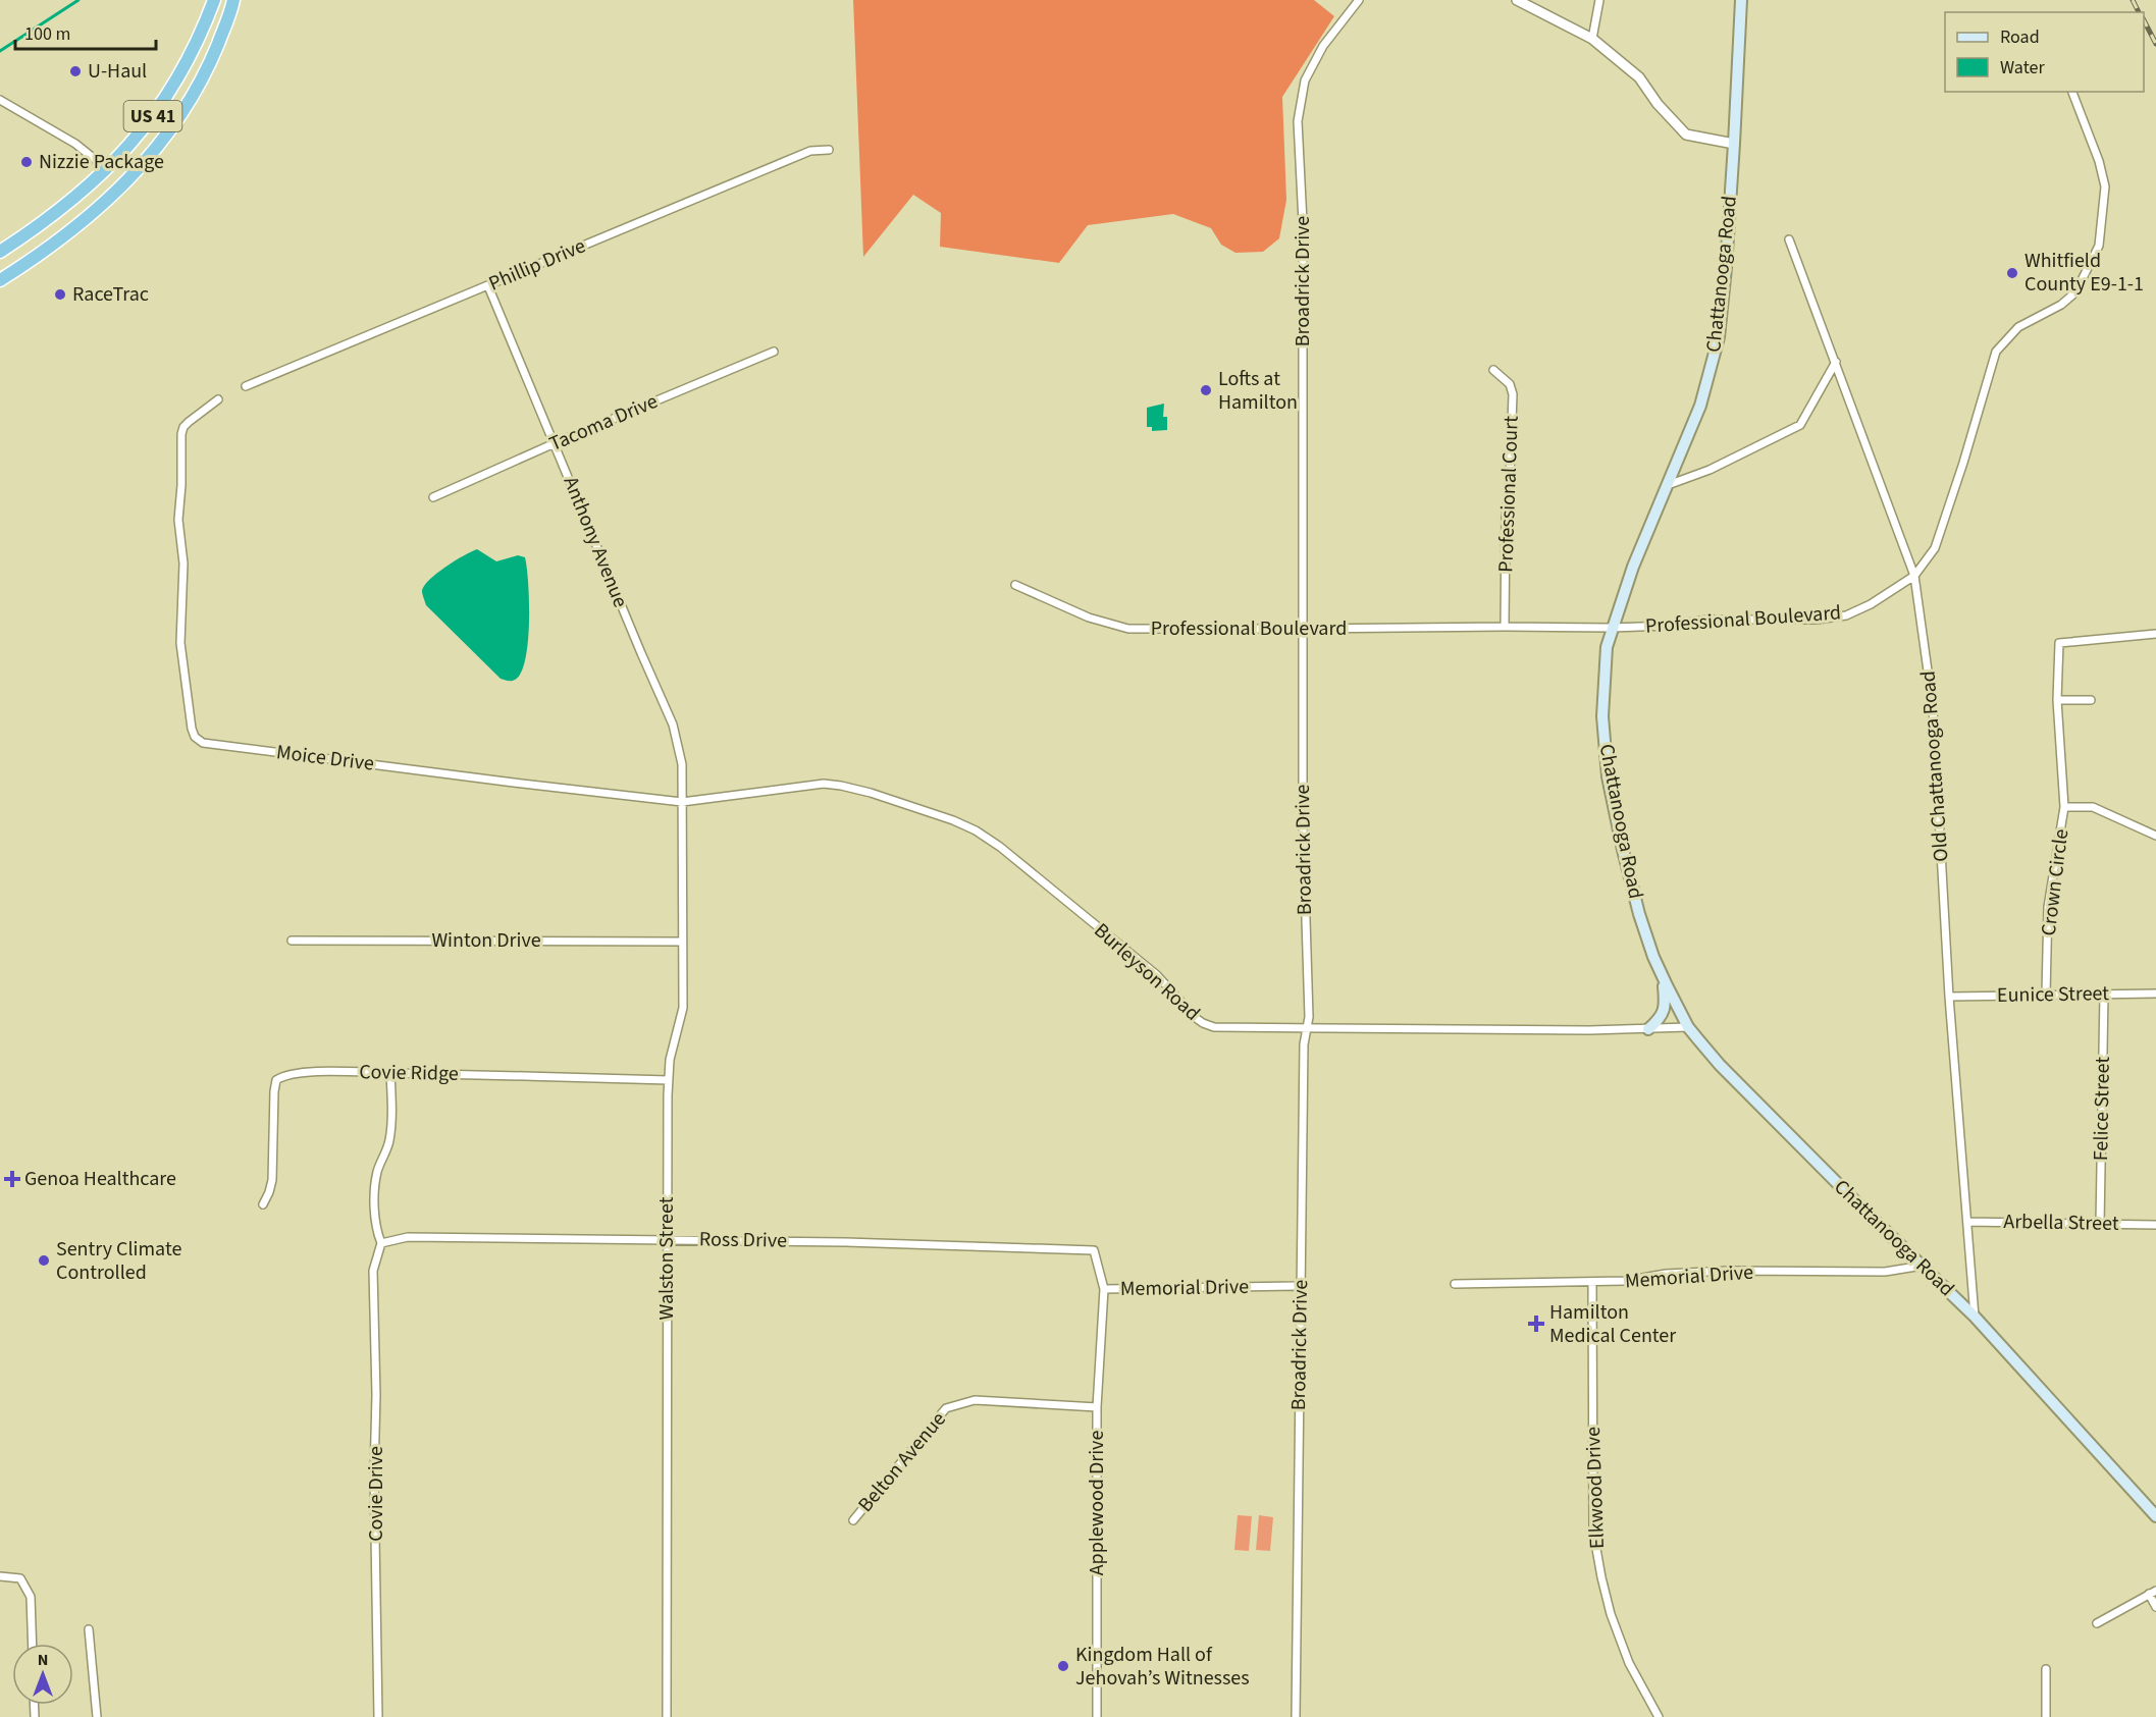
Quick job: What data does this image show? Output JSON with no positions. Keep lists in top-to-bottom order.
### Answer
{
  "streets": {
    "highway": ["US 41"],
    "main road": ["Chattanooga Road"],
    "street": [
      "Phillip Drive",
      "Broadrick Drive",
      "Tacoma Drive",
      "Professional Court",
      "Anthony Avenue",
      "Professional Boulevard",
      "Moice Drive",
      "Old Chattanooga Road",
      "Crown Circle",
      "Winton Drive",
      "Burleyson Road",
      "Eunice Street",
      "Covie Ridge",
      "Felice Street",
      "Arbella Street",
      "Ross Drive",
      "Walston Street",
      "Memorial Drive",
      "Belton Avenue",
      "Elkwood Drive",
      "Covie Drive",
      "Applewood Drive"
    ]
  },
  "crossings": [
    ["Phillip Drive", "Anthony Avenue"],
    ["Chattanooga Road", "Professional Boulevard"],
    ["Chattanooga Road", "Old Chattanooga Road"],
    ["Chattanooga Road", "Burleyson Road"],
    ["Chattanooga Road", "Memorial Drive"],
    ["Broadrick Drive", "Professional Boulevard"],
    ["Broadrick Drive", "Burleyson Road"],
    ["Broadrick Drive", "Memorial Drive"],
    ["Tacoma Drive", "Anthony Avenue"],
    ["Professional Court", "Professional Boulevard"],
    ["Anthony Avenue", "Moice Drive"],
    ["Anthony Avenue", "Burleyson Road"],
    ["Anthony Avenue", "Walston Street"],
    ["Professional Boulevard", "Old Chattanooga Road"],
    ["Moice Drive", "Burleyson Road"],
    ["Moice Drive", "Walston Street"],
    ["Old Chattanooga Road", "Eunice Street"],
    ["Old Chattanooga Road", "Arbella Street"],
    ["Crown Circle", "Eunice Street"],
    ["Winton Drive", "Walston Street"],
    ["Burleyson Road", "Walston Street"],
    ["Eunice Street", "Felice Street"],
    ["Covie Ridge", "Walston Street"],
    ["Felice Street", "Arbella Street"],
    ["Ross Drive", "Walston Street"],
    ["Ross Drive", "Memorial Drive"],
    ["Ross Drive", "Covie Drive"],
    ["Ross Drive", "Applewood Drive"],
    ["Memorial Drive", "Elkwood Drive"],
    ["Memorial Drive", "Applewood Drive"],
    ["Belton Avenue", "Applewood Drive"]
  ],
  "places": {
    "other": [
      "U-Haul",
      "Nizzie Package",
      "Whitfield County E9-1-1",
      "RaceTrac",
      "Lofts at Hamilton",
      "Sentry Climate Controlled",
      "Kingdom Hall of Jehovah’s Witnesses"
    ],
    "health": ["Genoa Healthcare", "Hamilton Medical Center"]
  },
  "legend": ["Road", "Water"],
  "scale_bar": "100 m",
  "north": "top"
}
